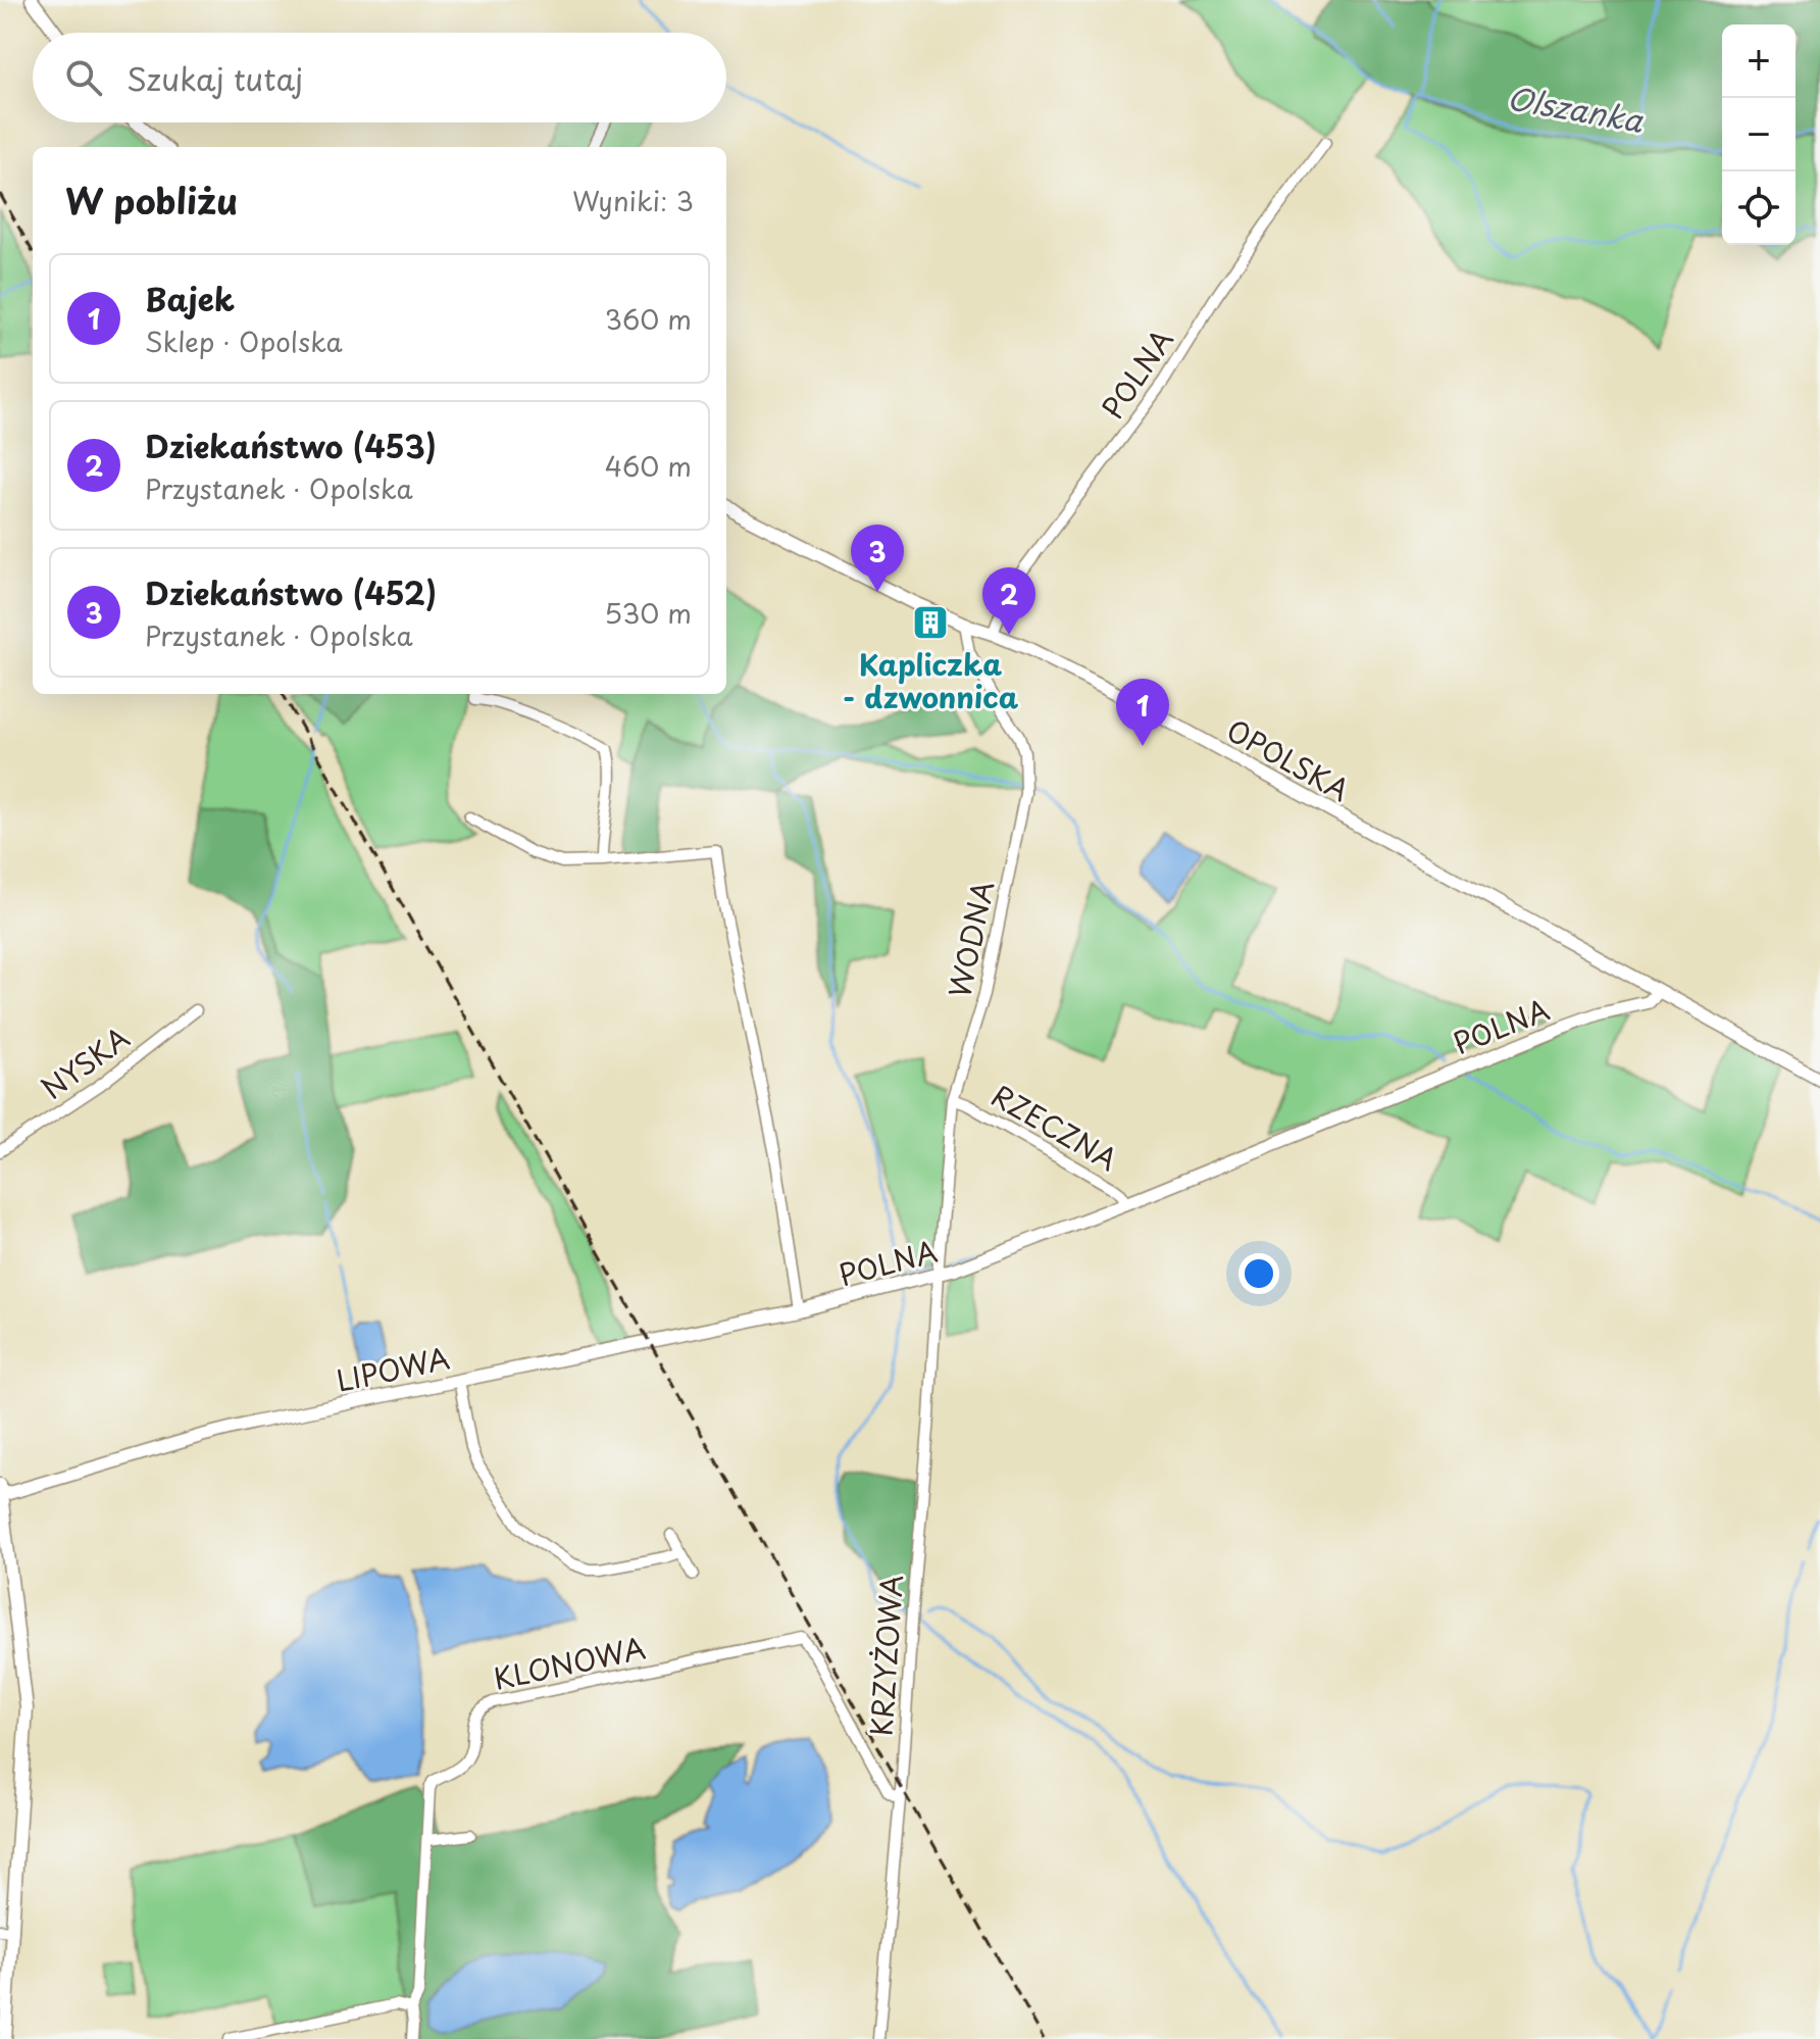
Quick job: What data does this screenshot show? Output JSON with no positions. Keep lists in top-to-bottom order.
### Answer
{
  "streets": {
    "street": [
      "POLNA",
      "OPOLSKA",
      "WODNA",
      "NYSKA",
      "RZECZNA",
      "LIPOWA",
      "KRZYŻOWA",
      "KLONOWA"
    ]
  },
  "crossings": [
    ["POLNA", "OPOLSKA"],
    ["POLNA", "WODNA"],
    ["POLNA", "RZECZNA"],
    ["POLNA", "LIPOWA"],
    ["POLNA", "KRZYŻOWA"],
    ["OPOLSKA", "WODNA"],
    ["WODNA", "RZECZNA"],
    ["WODNA", "KRZYŻOWA"],
    ["KRZYŻOWA", "KLONOWA"]
  ],
  "water": ["Olszanka"],
  "places": {
    "building": ["Kapliczka - dzwonnica"]
  },
  "page": {
    "map_buttons": ["+", "−"],
    "search": "Szukaj tutaj",
    "heading": ["W pobliżu", "Wyniki: 3"],
    "list": [
      {
        "mark": "1",
        "name": "Bajek",
        "note": "Sklep · Opolska",
        "value": "360 m"
      },
      {
        "mark": "2",
        "name": "Dziekaństwo (453)",
        "note": "Przystanek · Opolska",
        "value": "460 m"
      },
      {
        "mark": "3",
        "name": "Dziekaństwo (452)",
        "note": "Przystanek · Opolska",
        "value": "530 m"
      }
    ],
    "pins": ["3", "2", "1"]
  }
}
